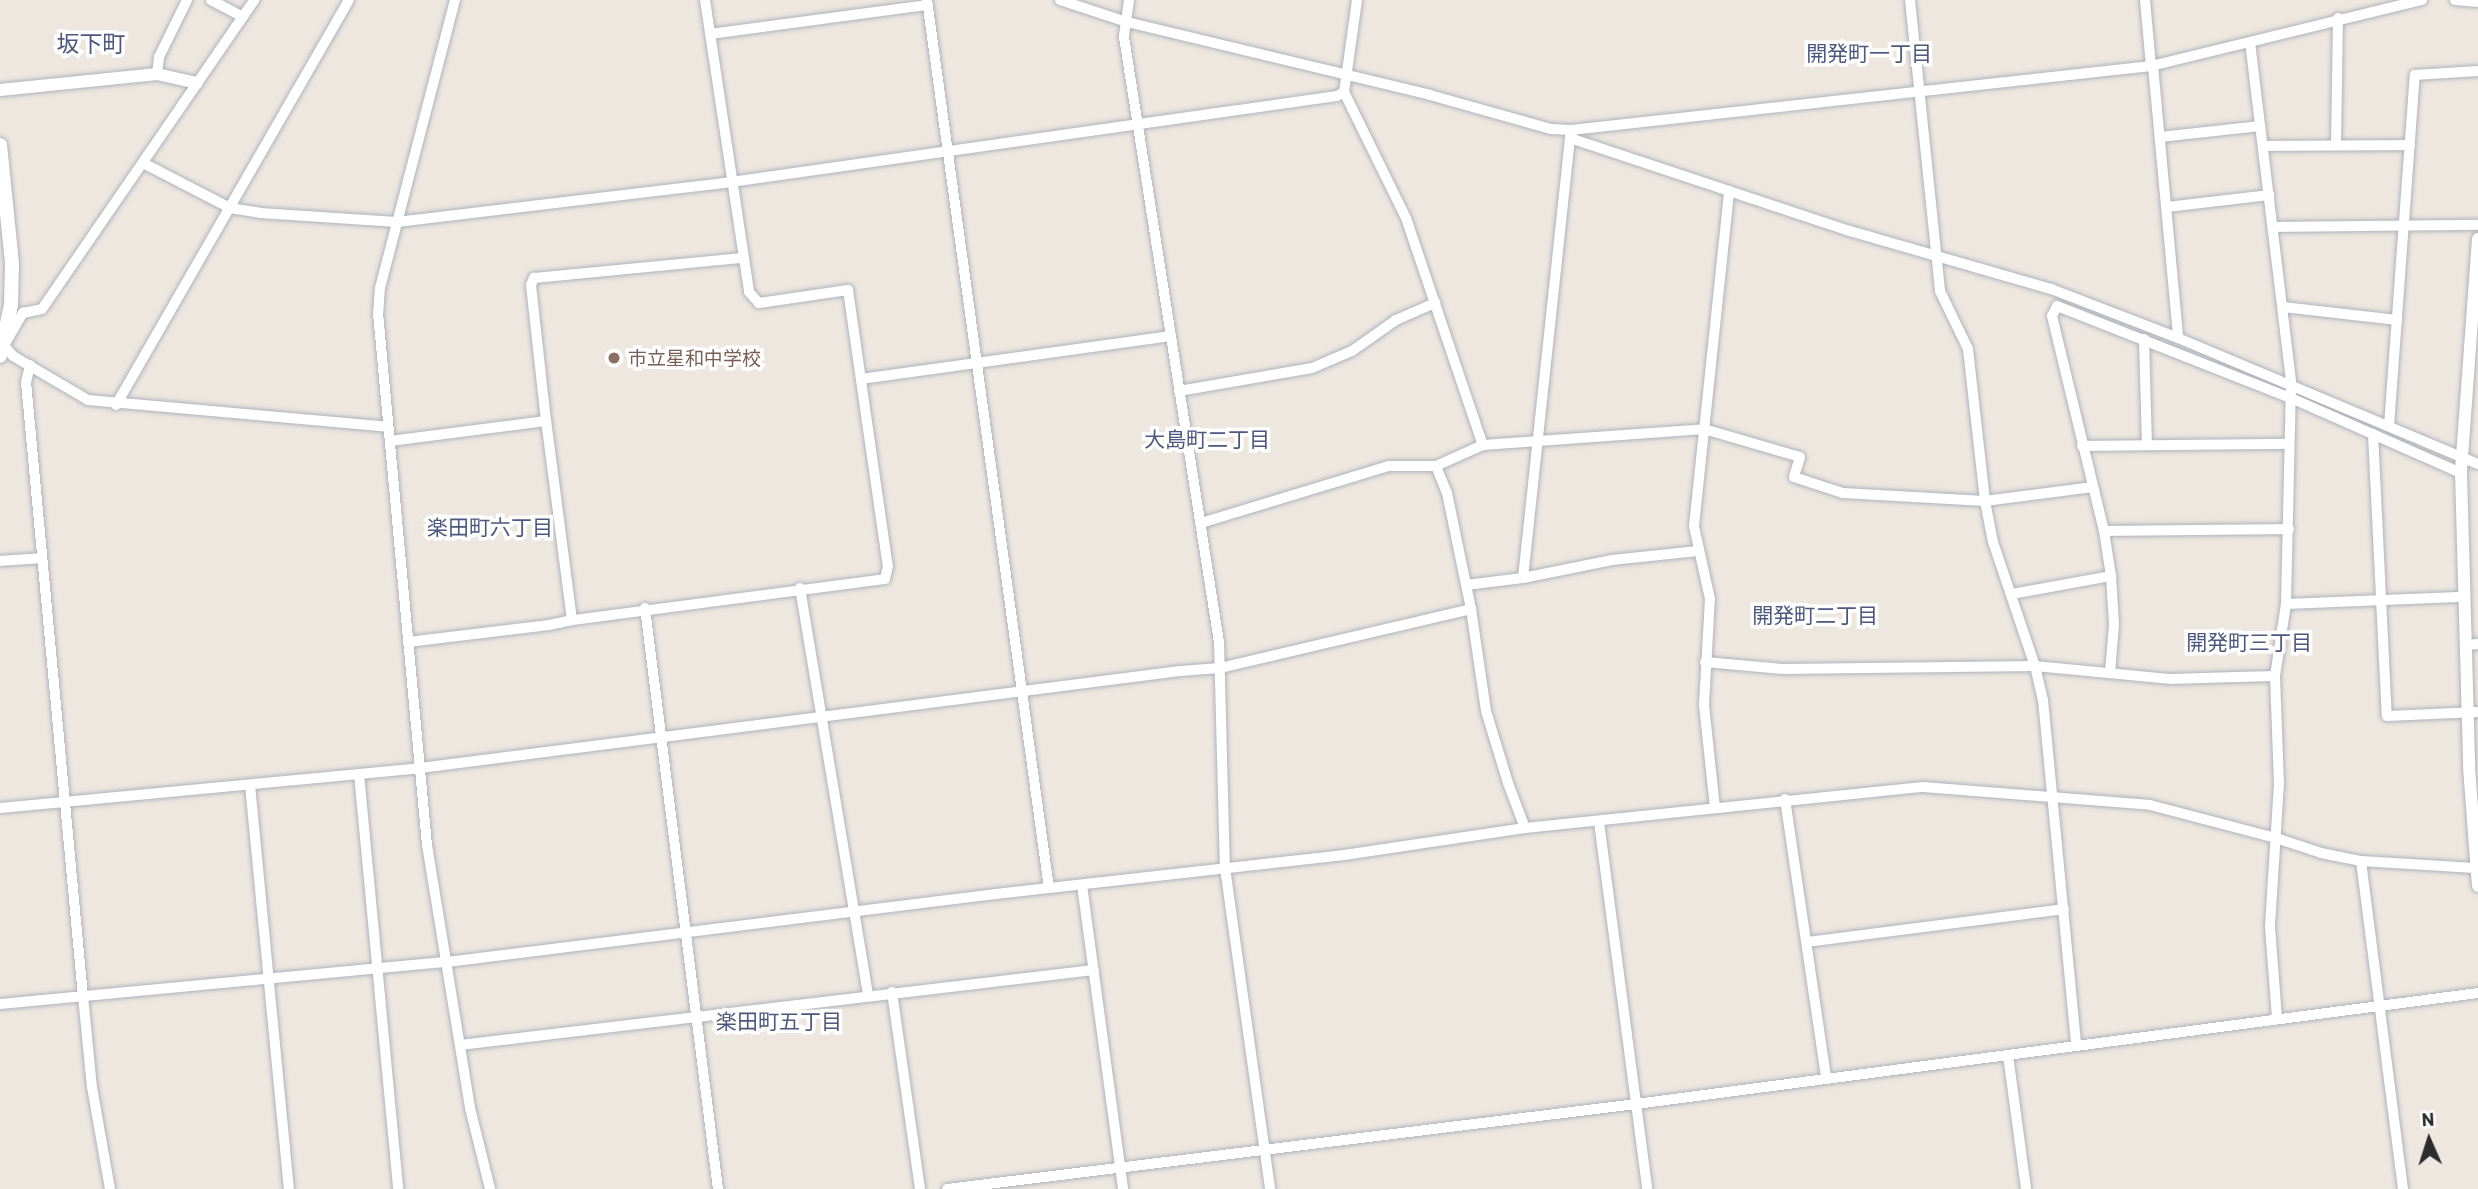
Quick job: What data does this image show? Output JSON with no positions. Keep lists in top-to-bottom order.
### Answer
{
  "districts": [
    "坂下町",
    "開発町一丁目",
    "大島町二丁目",
    "楽田町六丁目",
    "開発町二丁目",
    "開発町三丁目",
    "楽田町五丁目"
  ],
  "places": ["市立星和中学校"],
  "north": "top"
}
